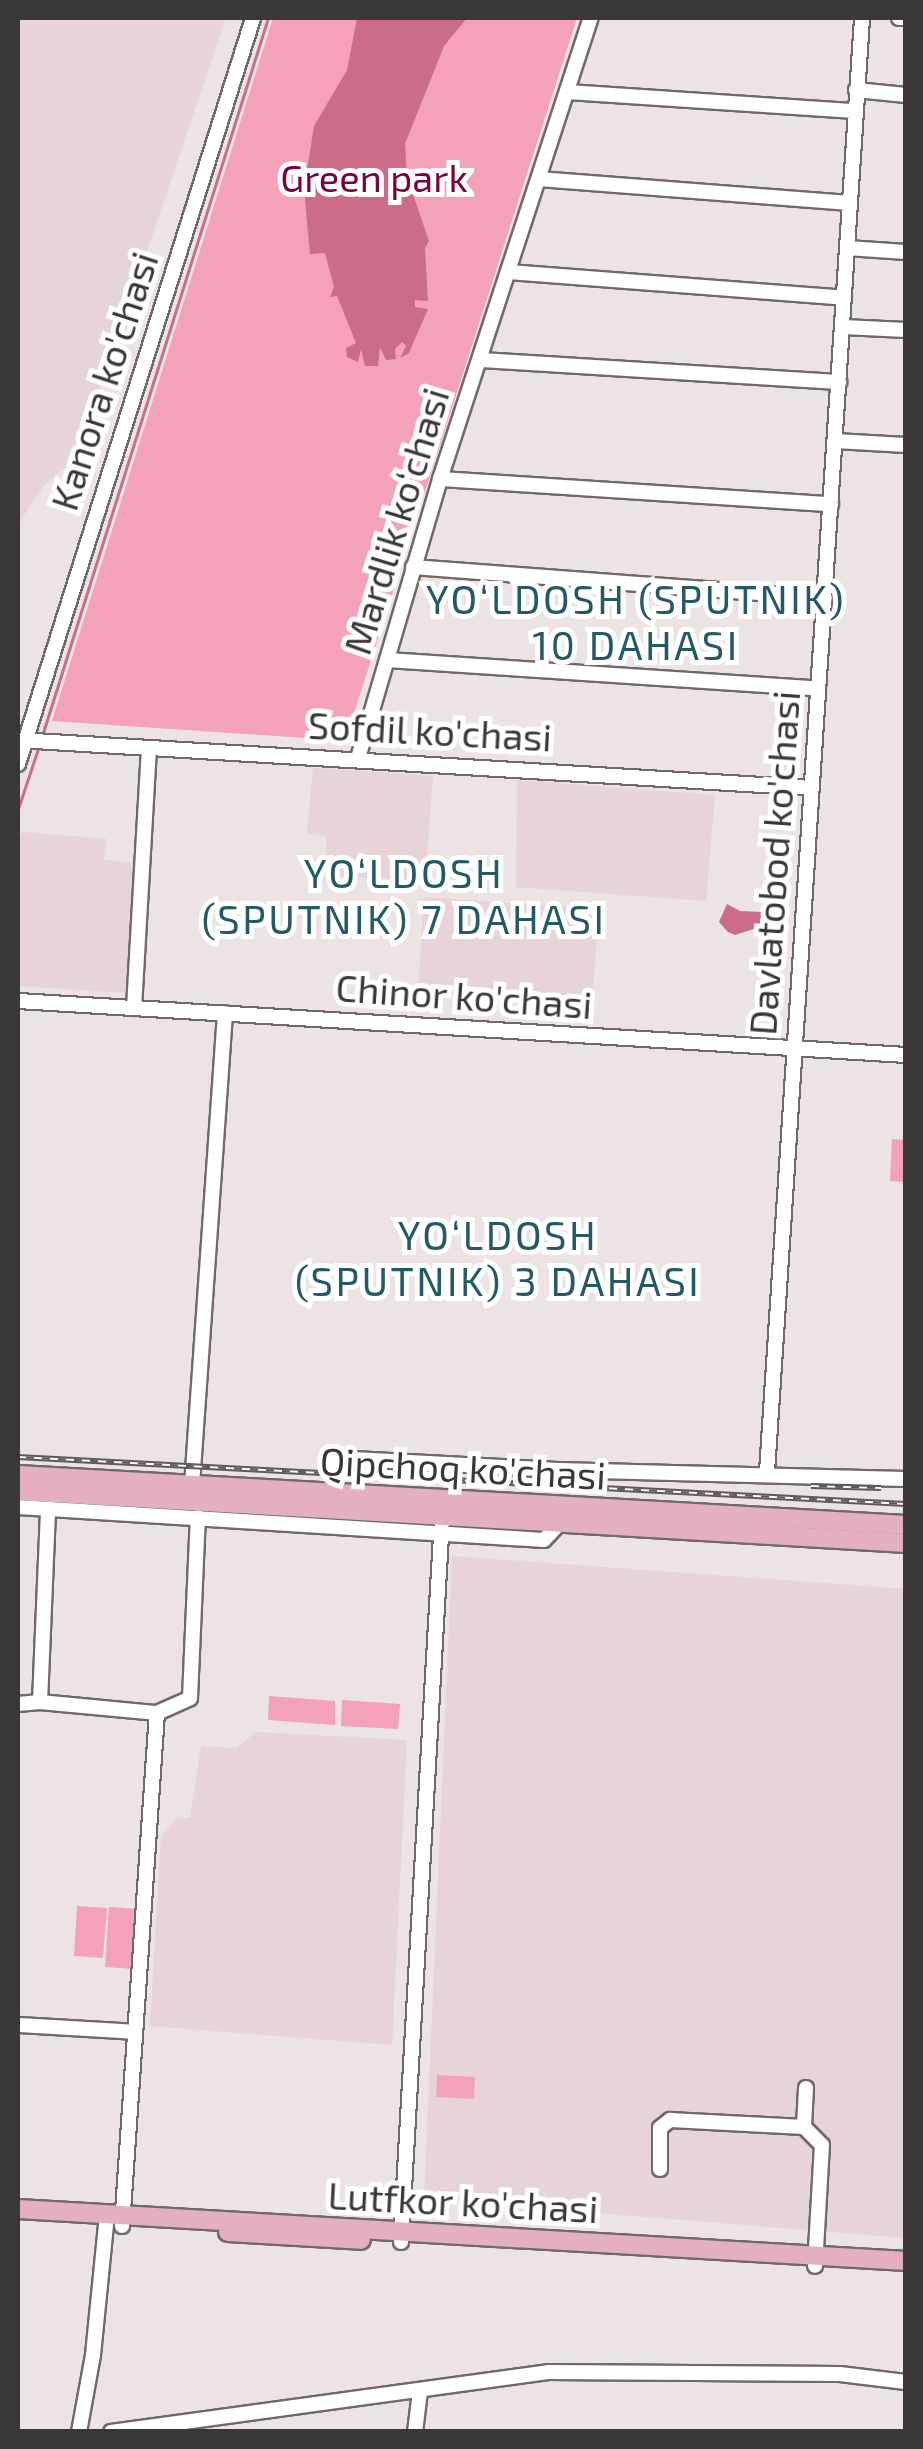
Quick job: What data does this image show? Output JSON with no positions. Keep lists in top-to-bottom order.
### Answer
{
  "streets": {
    "main road": ["Qipchoq ko'chasi", "Lutfkor ko'chasi"],
    "street": [
      "Kanora ko'chasi",
      "Mardlik ko‘chasi",
      "Sofdil ko'chasi",
      "Davlatobod ko'chasi",
      "Chinor ko'chasi"
    ]
  },
  "crossings": [
    ["Kanora ko'chasi", "Sofdil ko'chasi"],
    ["Mardlik ko‘chasi", "Sofdil ko'chasi"],
    ["Sofdil ko'chasi", "Davlatobod ko'chasi"],
    ["Davlatobod ko'chasi", "Chinor ko'chasi"]
  ],
  "districts": ["YO‘LDOSH (SPUTNIK) 10 DAHASI", "YO‘LDOSH (SPUTNIK) 7 DAHASI", "YO‘LDOSH (SPUTNIK) 3 DAHASI"],
  "parks": ["Green park"]
}
